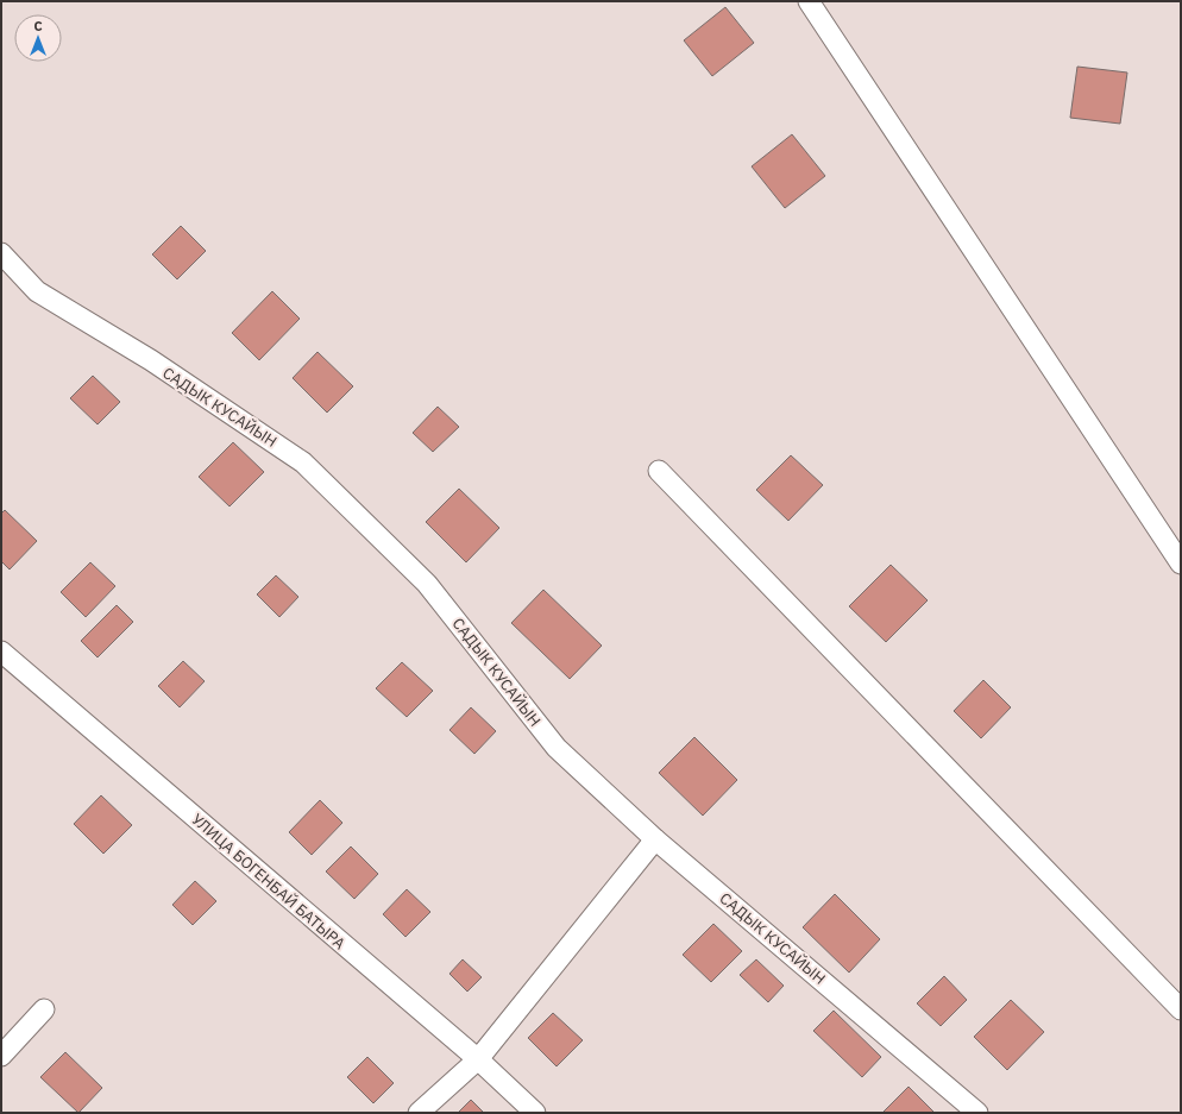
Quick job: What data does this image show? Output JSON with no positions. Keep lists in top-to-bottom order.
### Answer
{
  "streets": {
    "street": ["САДЫК КУСАЙЫН", "УЛИЦА БОГЕНБАЙ БАТЫРА"]
  },
  "north": "top"
}
